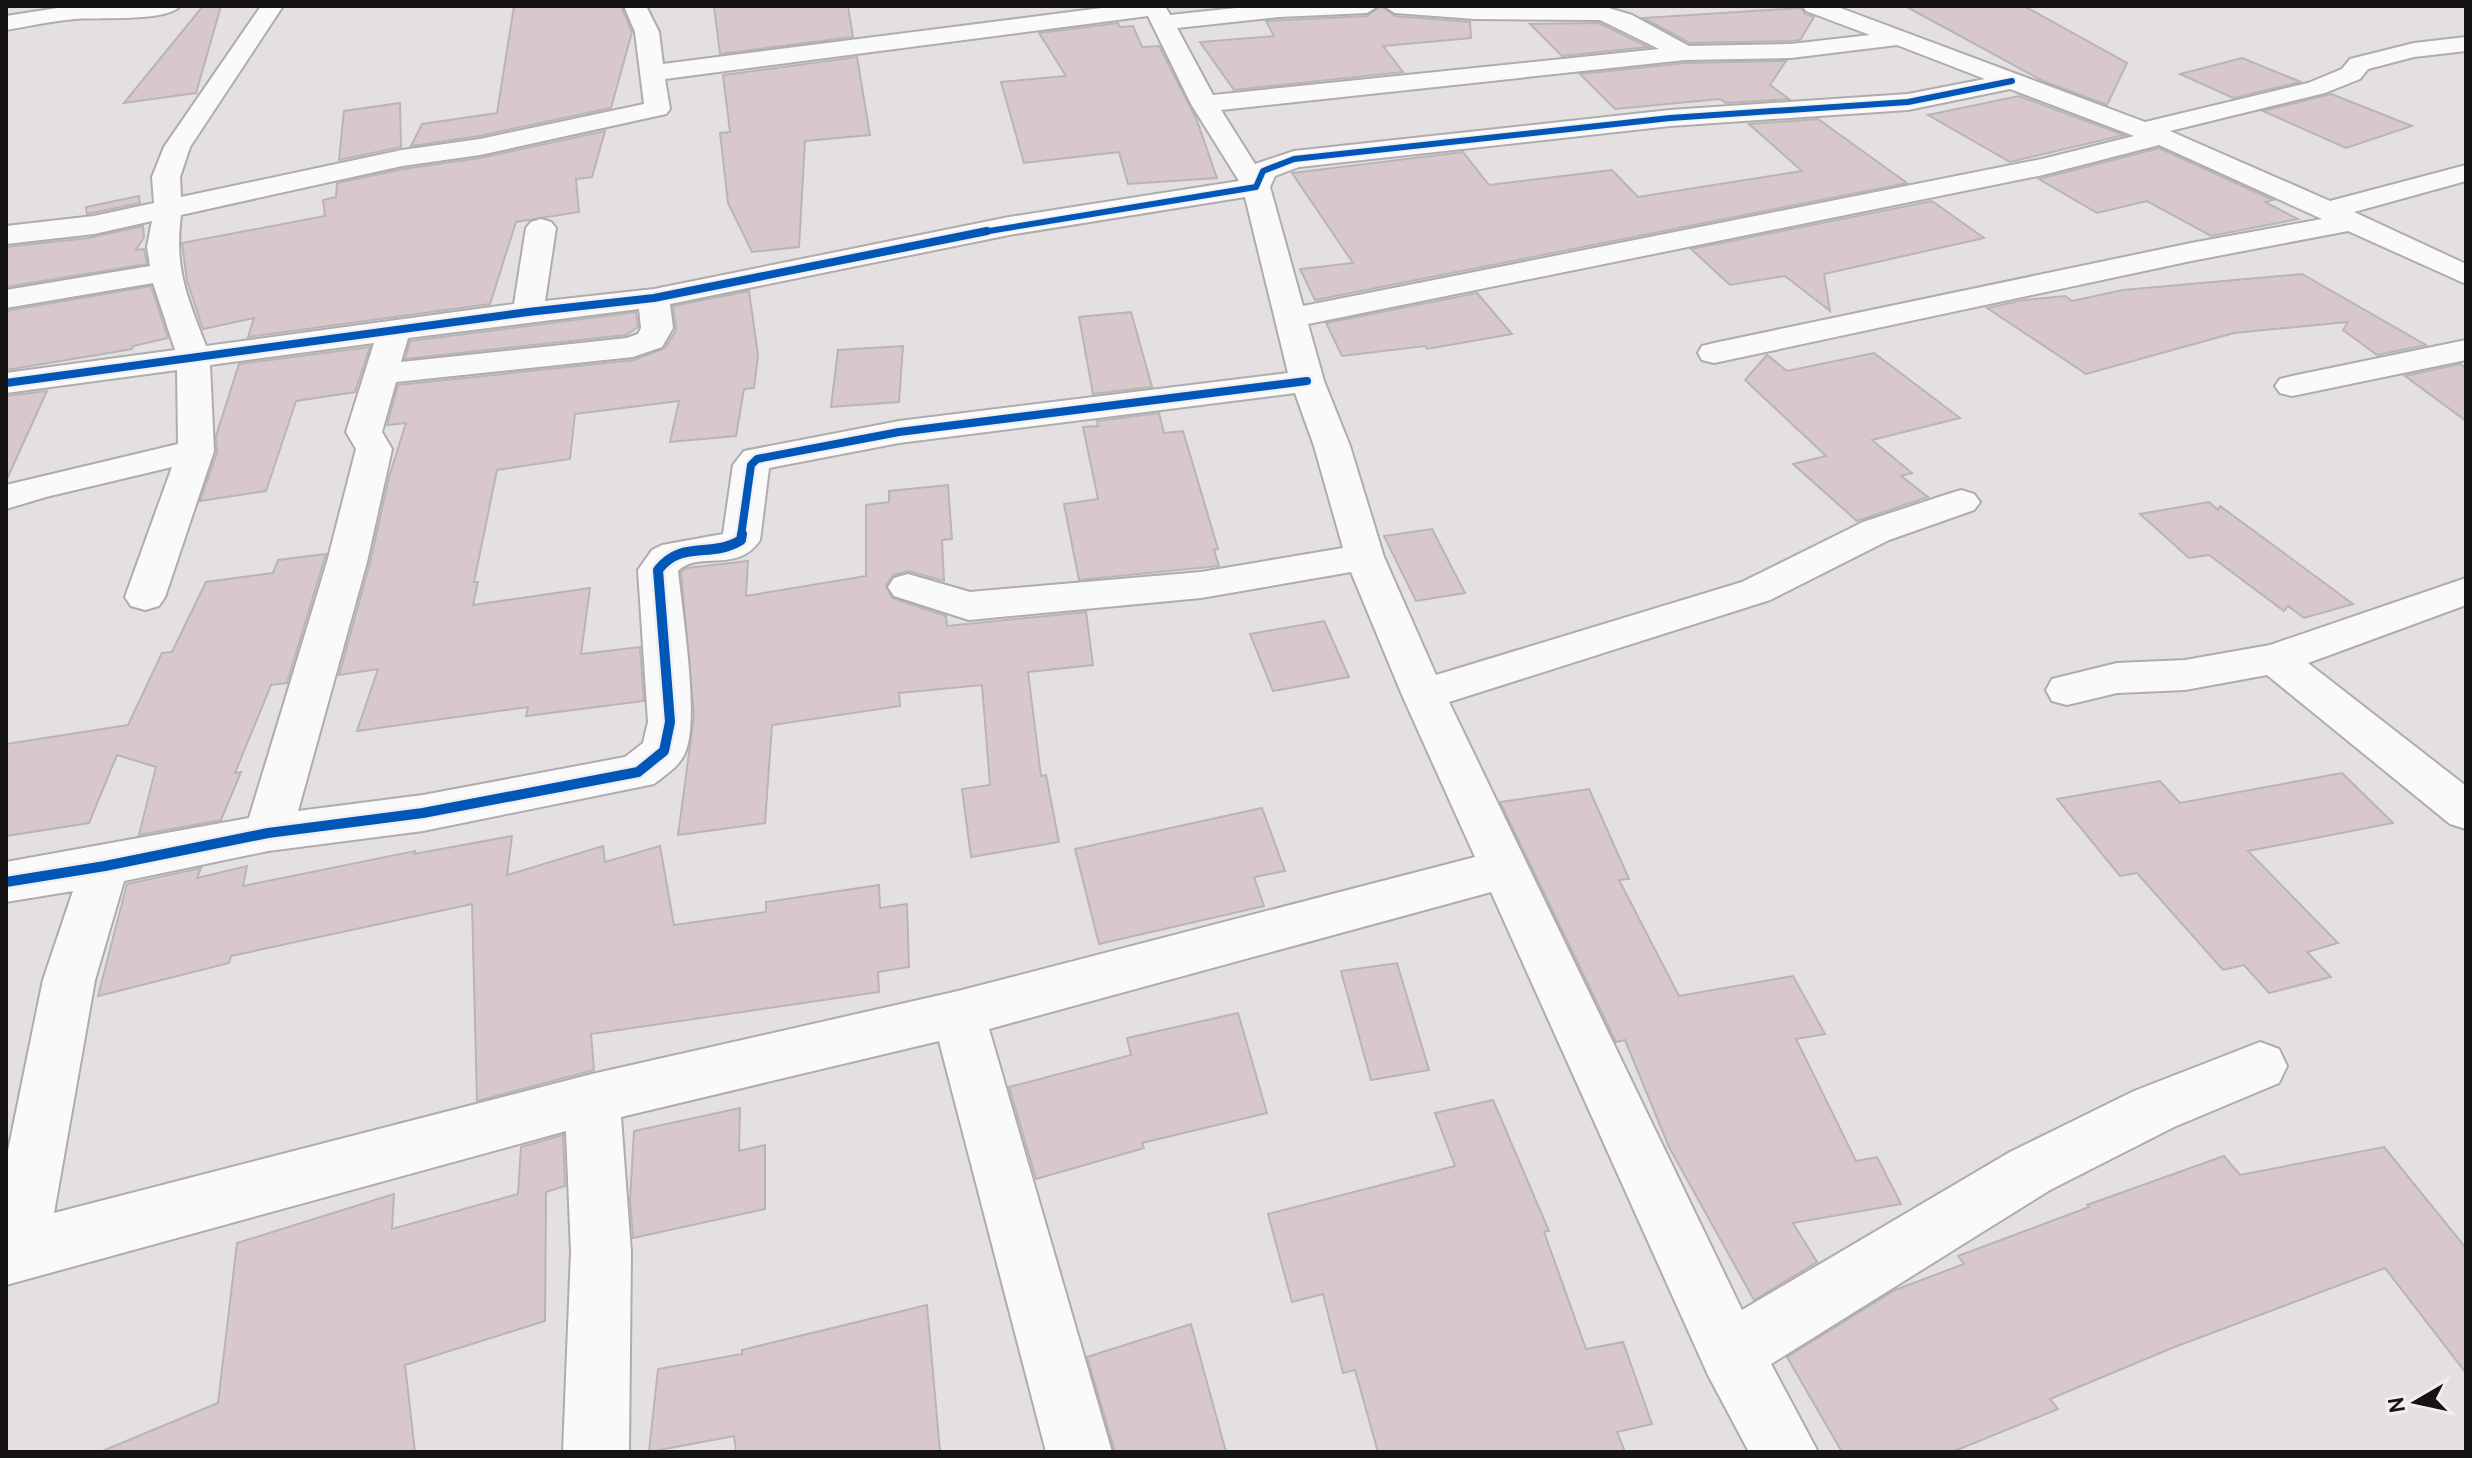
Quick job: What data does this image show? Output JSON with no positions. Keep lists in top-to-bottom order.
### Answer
{
  "north": "left"
}
